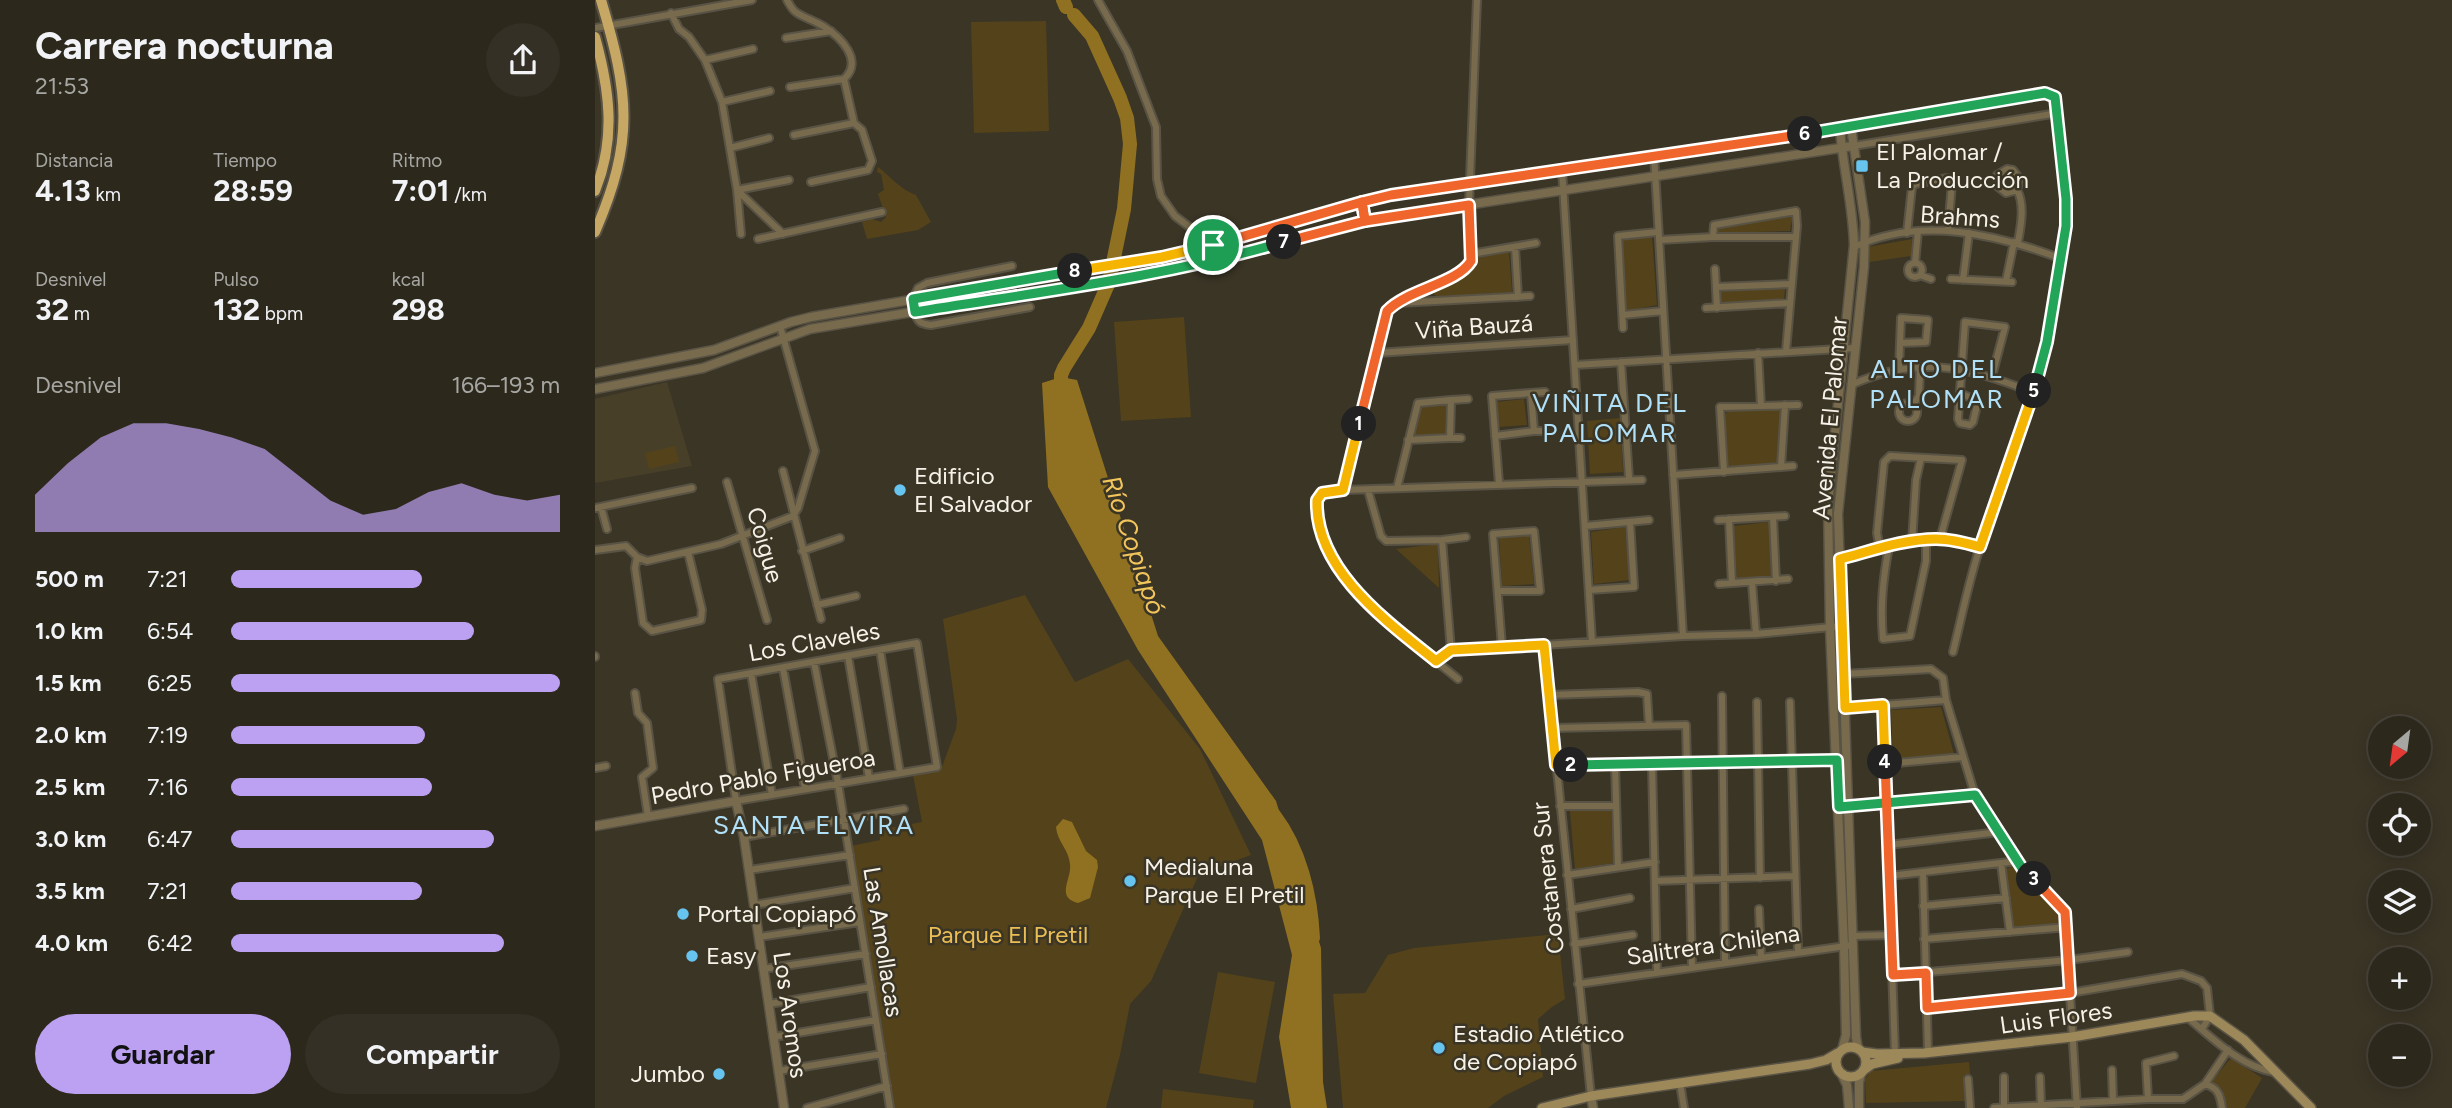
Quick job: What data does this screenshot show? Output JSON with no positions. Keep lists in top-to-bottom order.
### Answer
{
  "streets": {
    "main road": ["Luis Flores"],
    "street": [
      "Brahms",
      "Viña Bauzá",
      "Avenida El Palomar",
      "Coigue",
      "Los Claveles",
      "Pedro Pablo Figueroa",
      "Costanera Sur",
      "Las Amollacas",
      "Salitrera Chilena",
      "Los Aromos"
    ]
  },
  "crossings": [
    ["Brahms", "Avenida El Palomar"],
    ["Avenida El Palomar", "Salitrera Chilena"],
    ["Avenida El Palomar", "Luis Flores"],
    ["Los Claveles", "Pedro Pablo Figueroa"],
    ["Los Claveles", "Las Amollacas"],
    ["Los Claveles", "Los Aromos"],
    ["Pedro Pablo Figueroa", "Las Amollacas"],
    ["Pedro Pablo Figueroa", "Los Aromos"],
    ["Costanera Sur", "Salitrera Chilena"]
  ],
  "districts": ["ALTO DEL PALOMAR", "VIÑITA DEL PALOMAR", "SANTA ELVIRA"],
  "water": ["Río Copiapó"],
  "parks": ["Parque El Pretil"],
  "places": {
    "transit": ["El Palomar / La Producción"],
    "other": [
      "Edificio El Salvador",
      "Medialuna Parque El Pretil",
      "Portal Copiapó",
      "Easy",
      "Estadio Atlético de Copiapó",
      "Jumbo"
    ]
  },
  "north": "bottom left",
  "page": {
    "heading": ["Carrera nocturna", "21:53"],
    "pins": [
      "6",
      "7",
      "8",
      "5",
      "1",
      "4",
      "2",
      "3"
    ],
    "stats": [
      ["Distancia", "4.13 km"],
      ["Tiempo", "28:59"],
      ["Ritmo", "7:01 /km"],
      ["Desnivel", "32 m"],
      ["Pulso", "132 bpm"],
      ["kcal", "298"]
    ],
    "chart": ["Desnivel", "166–193 m"],
    "list": [
      {
        "name": "500 m",
        "note": "7:21"
      },
      {
        "name": "1.0 km",
        "note": "6:54"
      },
      {
        "name": "1.5 km",
        "note": "6:25"
      },
      {
        "name": "2.0 km",
        "note": "7:19"
      },
      {
        "name": "2.5 km",
        "note": "7:16"
      },
      {
        "name": "3.0 km",
        "note": "6:47"
      },
      {
        "name": "3.5 km",
        "note": "7:21"
      },
      {
        "name": "4.0 km",
        "note": "6:42"
      }
    ],
    "map_buttons": ["+", "−"],
    "buttons": ["Guardar", "Compartir"]
  }
}
